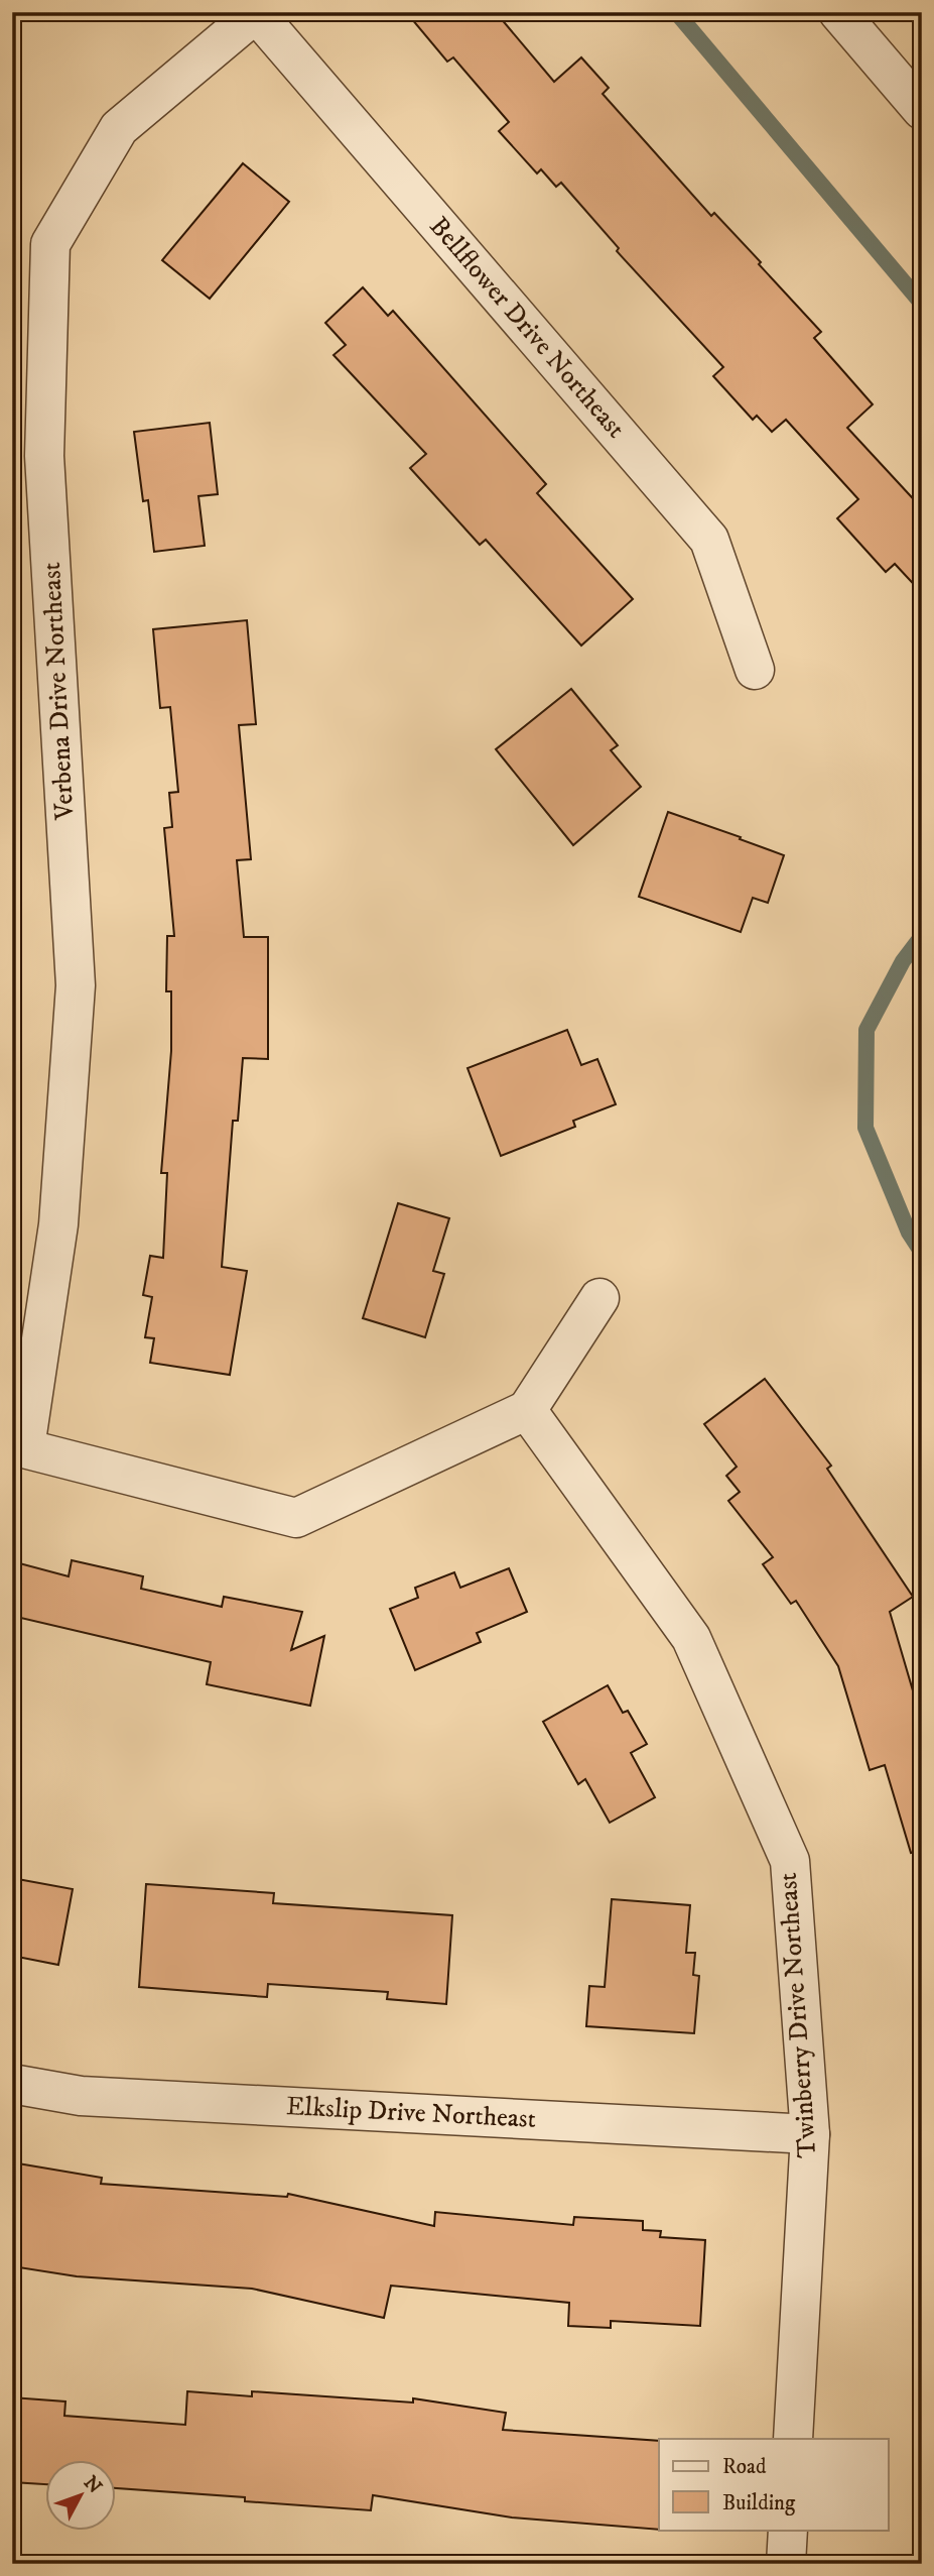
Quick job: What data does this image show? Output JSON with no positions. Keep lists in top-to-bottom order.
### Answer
{
  "streets": {
    "street": [
      "Bellflower Drive Northeast",
      "Verbena Drive Northeast",
      "Twinberry Drive Northeast",
      "Elkslip Drive Northeast"
    ]
  },
  "crossings": [
    ["Bellflower Drive Northeast", "Verbena Drive Northeast"],
    ["Twinberry Drive Northeast", "Elkslip Drive Northeast"]
  ],
  "legend": ["Road", "Building"],
  "north": "top right"
}
